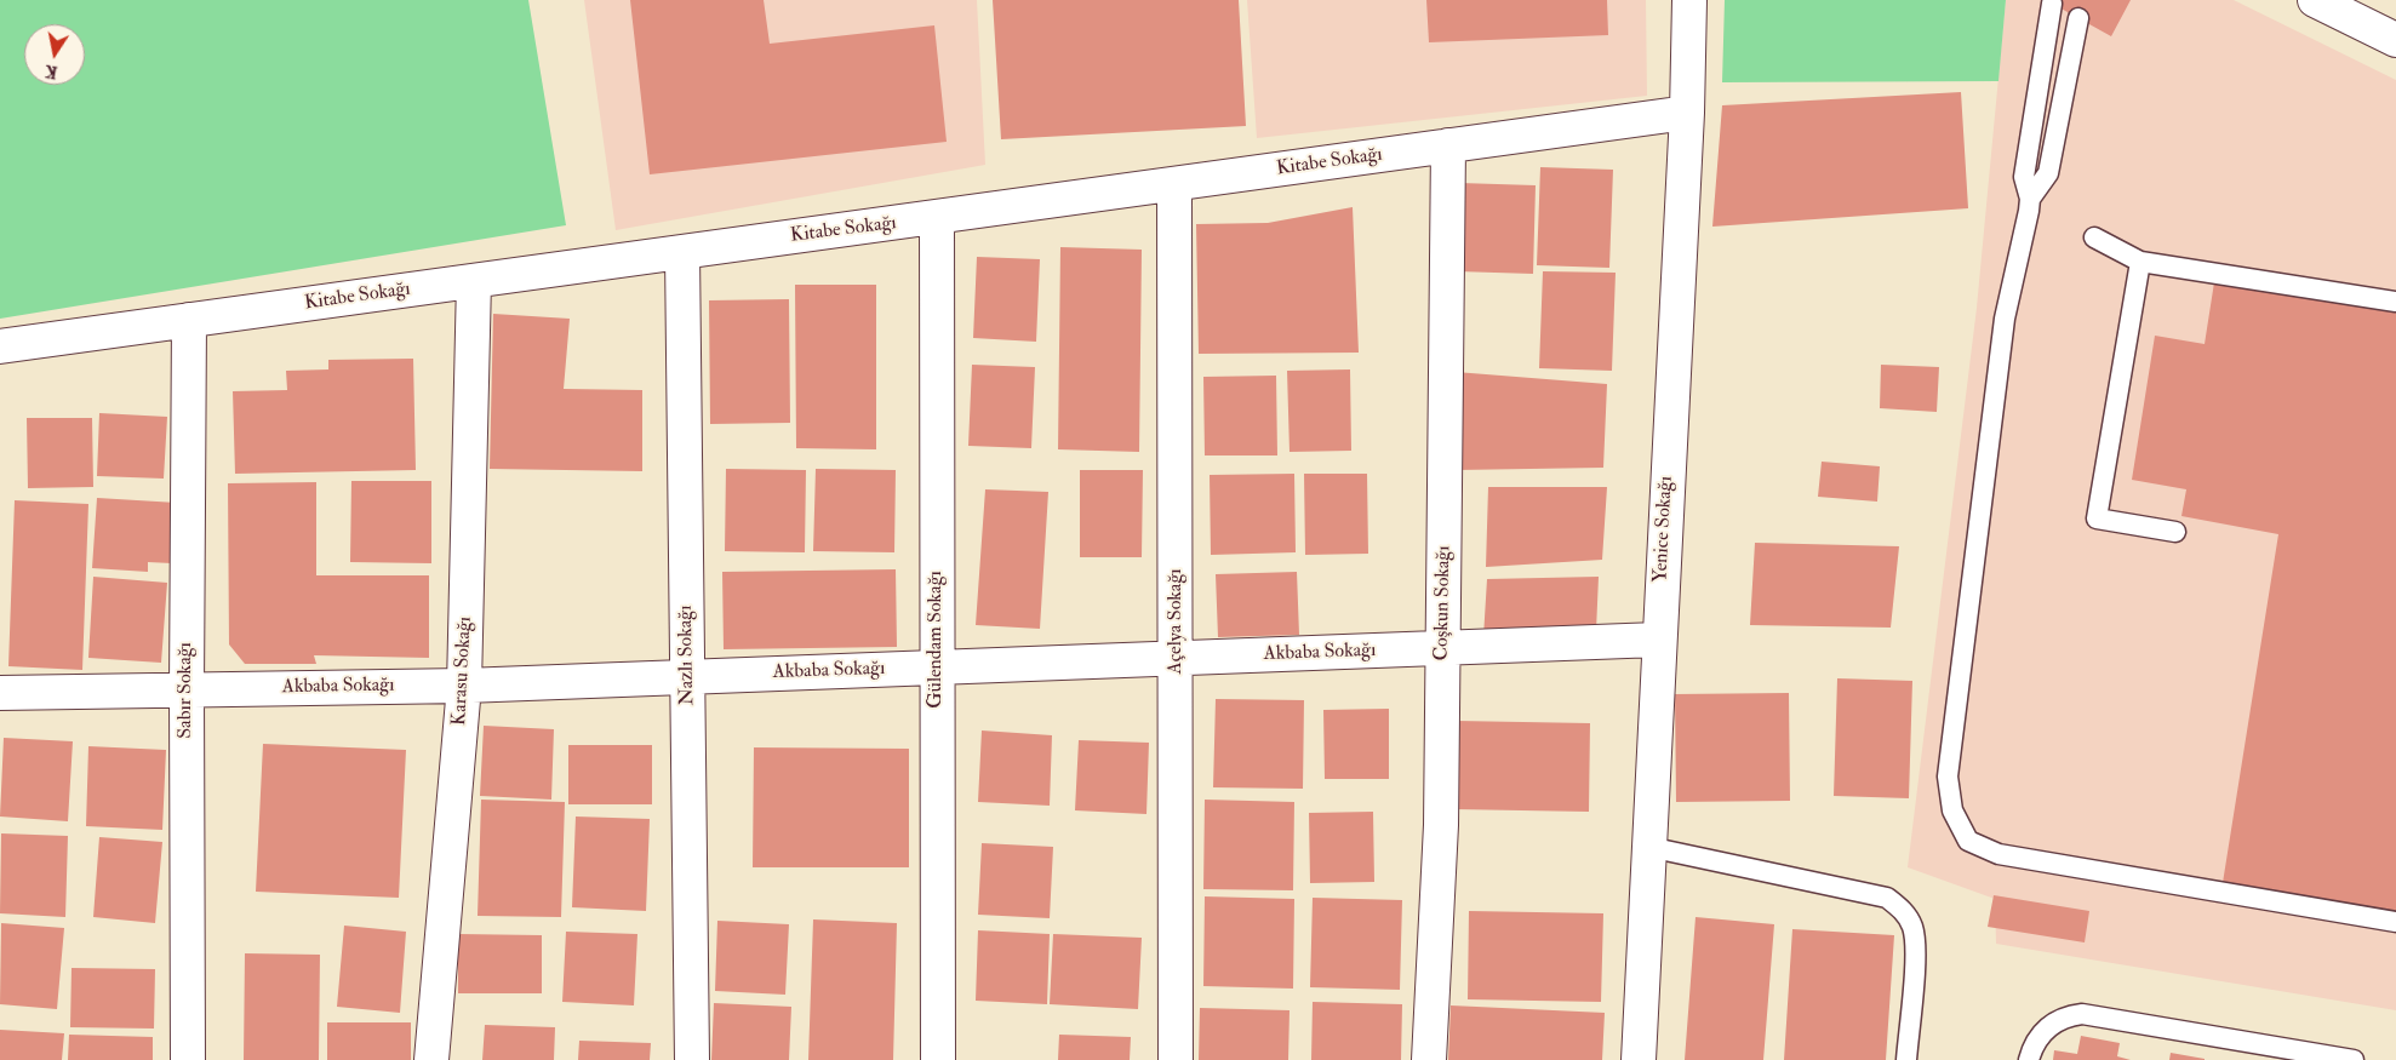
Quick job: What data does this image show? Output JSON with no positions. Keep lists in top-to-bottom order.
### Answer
{
  "streets": {
    "street": [
      "Kitabe Sokağı",
      "Yenice Sokağı",
      "Coşkun Sokağı",
      "Açelya Sokağı",
      "Gülendam Sokağı",
      "Akbaba Sokağı",
      "Nazlı Sokağı",
      "Karasu Sokağı",
      "Sabır Sokağı"
    ]
  },
  "crossings": [
    ["Kitabe Sokağı", "Yenice Sokağı"],
    ["Kitabe Sokağı", "Coşkun Sokağı"],
    ["Kitabe Sokağı", "Açelya Sokağı"],
    ["Kitabe Sokağı", "Gülendam Sokağı"],
    ["Kitabe Sokağı", "Nazlı Sokağı"],
    ["Kitabe Sokağı", "Karasu Sokağı"],
    ["Kitabe Sokağı", "Sabır Sokağı"],
    ["Yenice Sokağı", "Akbaba Sokağı"],
    ["Coşkun Sokağı", "Akbaba Sokağı"],
    ["Açelya Sokağı", "Akbaba Sokağı"],
    ["Gülendam Sokağı", "Akbaba Sokağı"],
    ["Akbaba Sokağı", "Nazlı Sokağı"],
    ["Akbaba Sokağı", "Karasu Sokağı"],
    ["Akbaba Sokağı", "Sabır Sokağı"]
  ],
  "north": "bottom"
}
